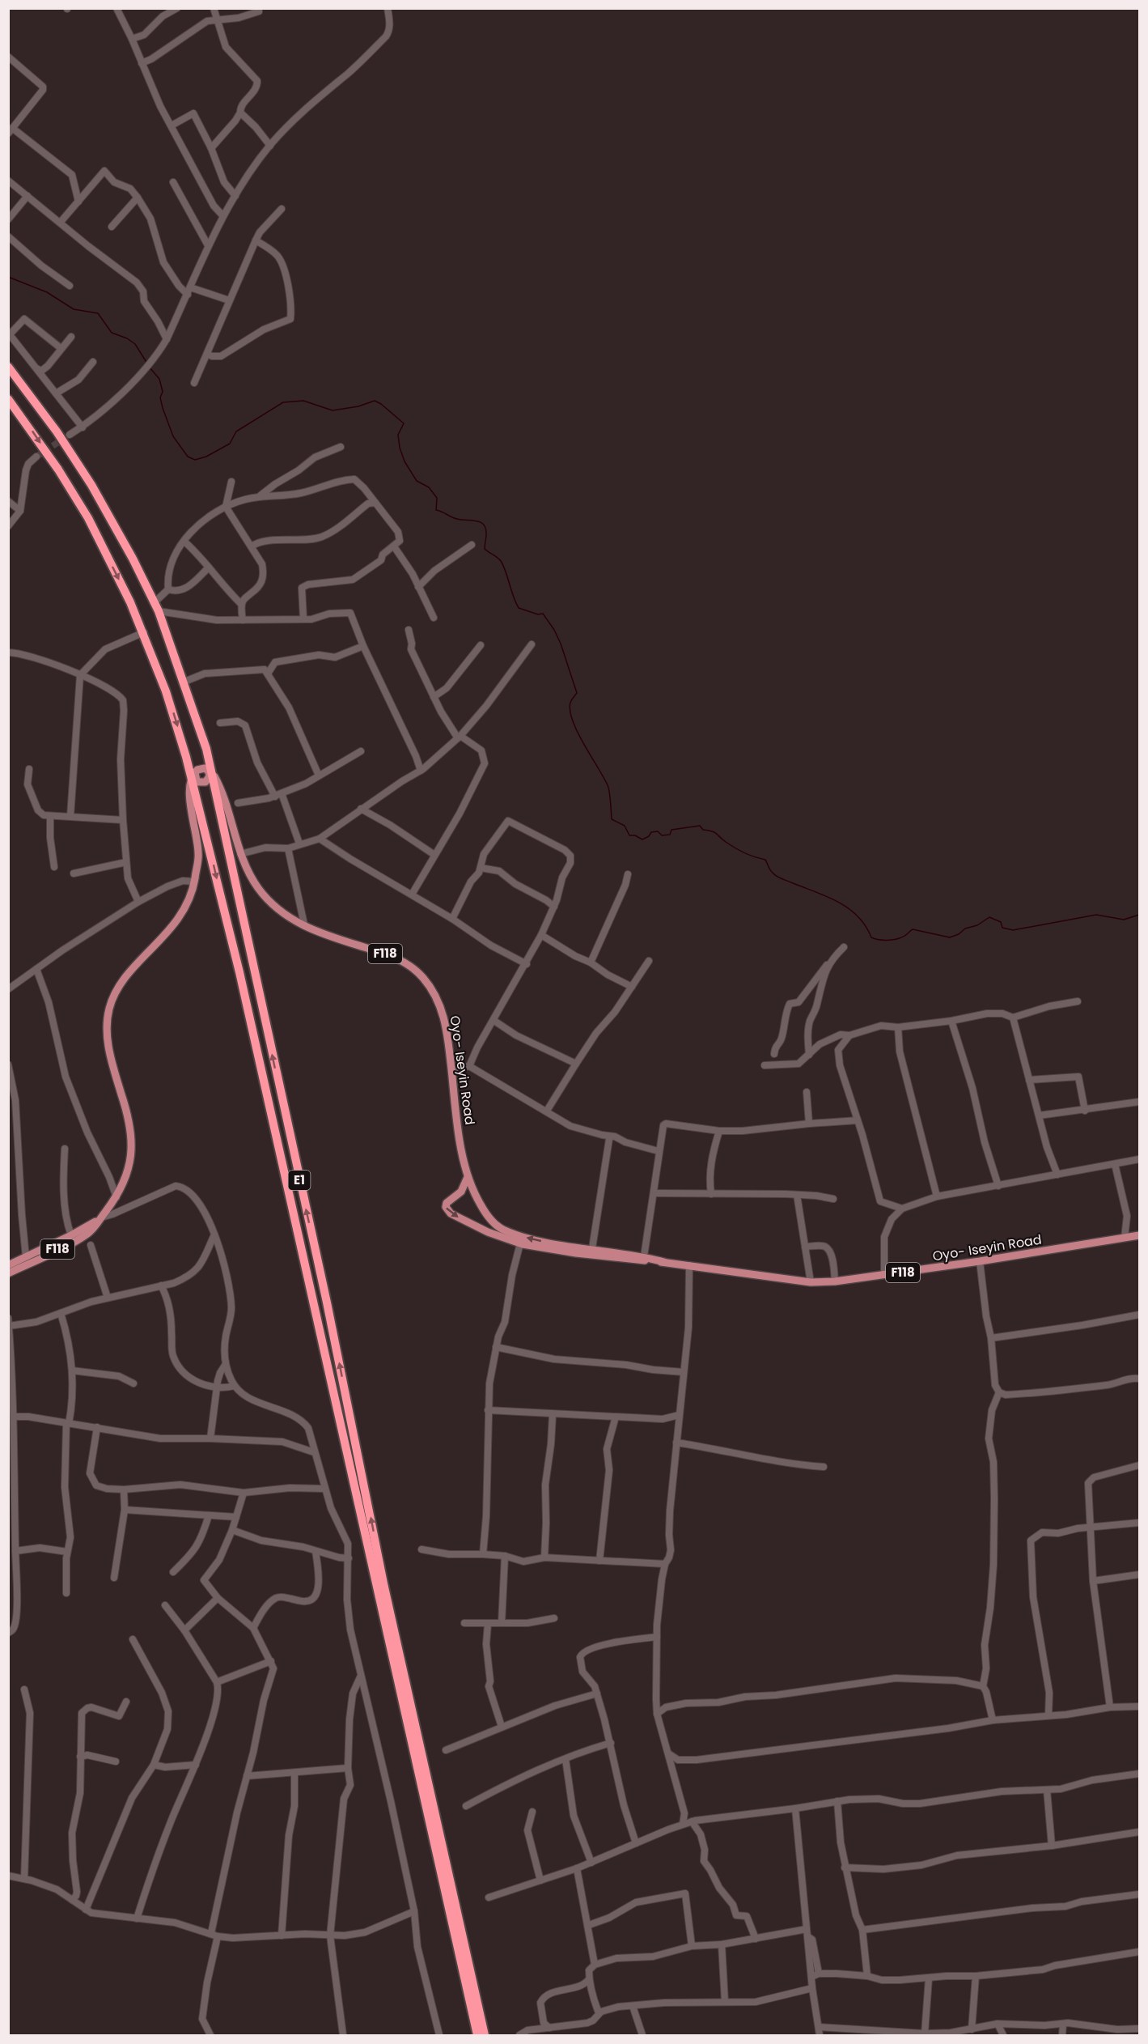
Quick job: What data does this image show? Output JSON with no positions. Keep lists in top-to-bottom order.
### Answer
{
  "streets": {
    "highway": ["E1"],
    "main road": ["F118", "Oyo- Iseyin Road"]
  },
  "crossings": [
    ["F118", "Oyo- Iseyin Road"],
    ["F118", "E1"],
    ["Oyo- Iseyin Road", "E1"]
  ]
}
